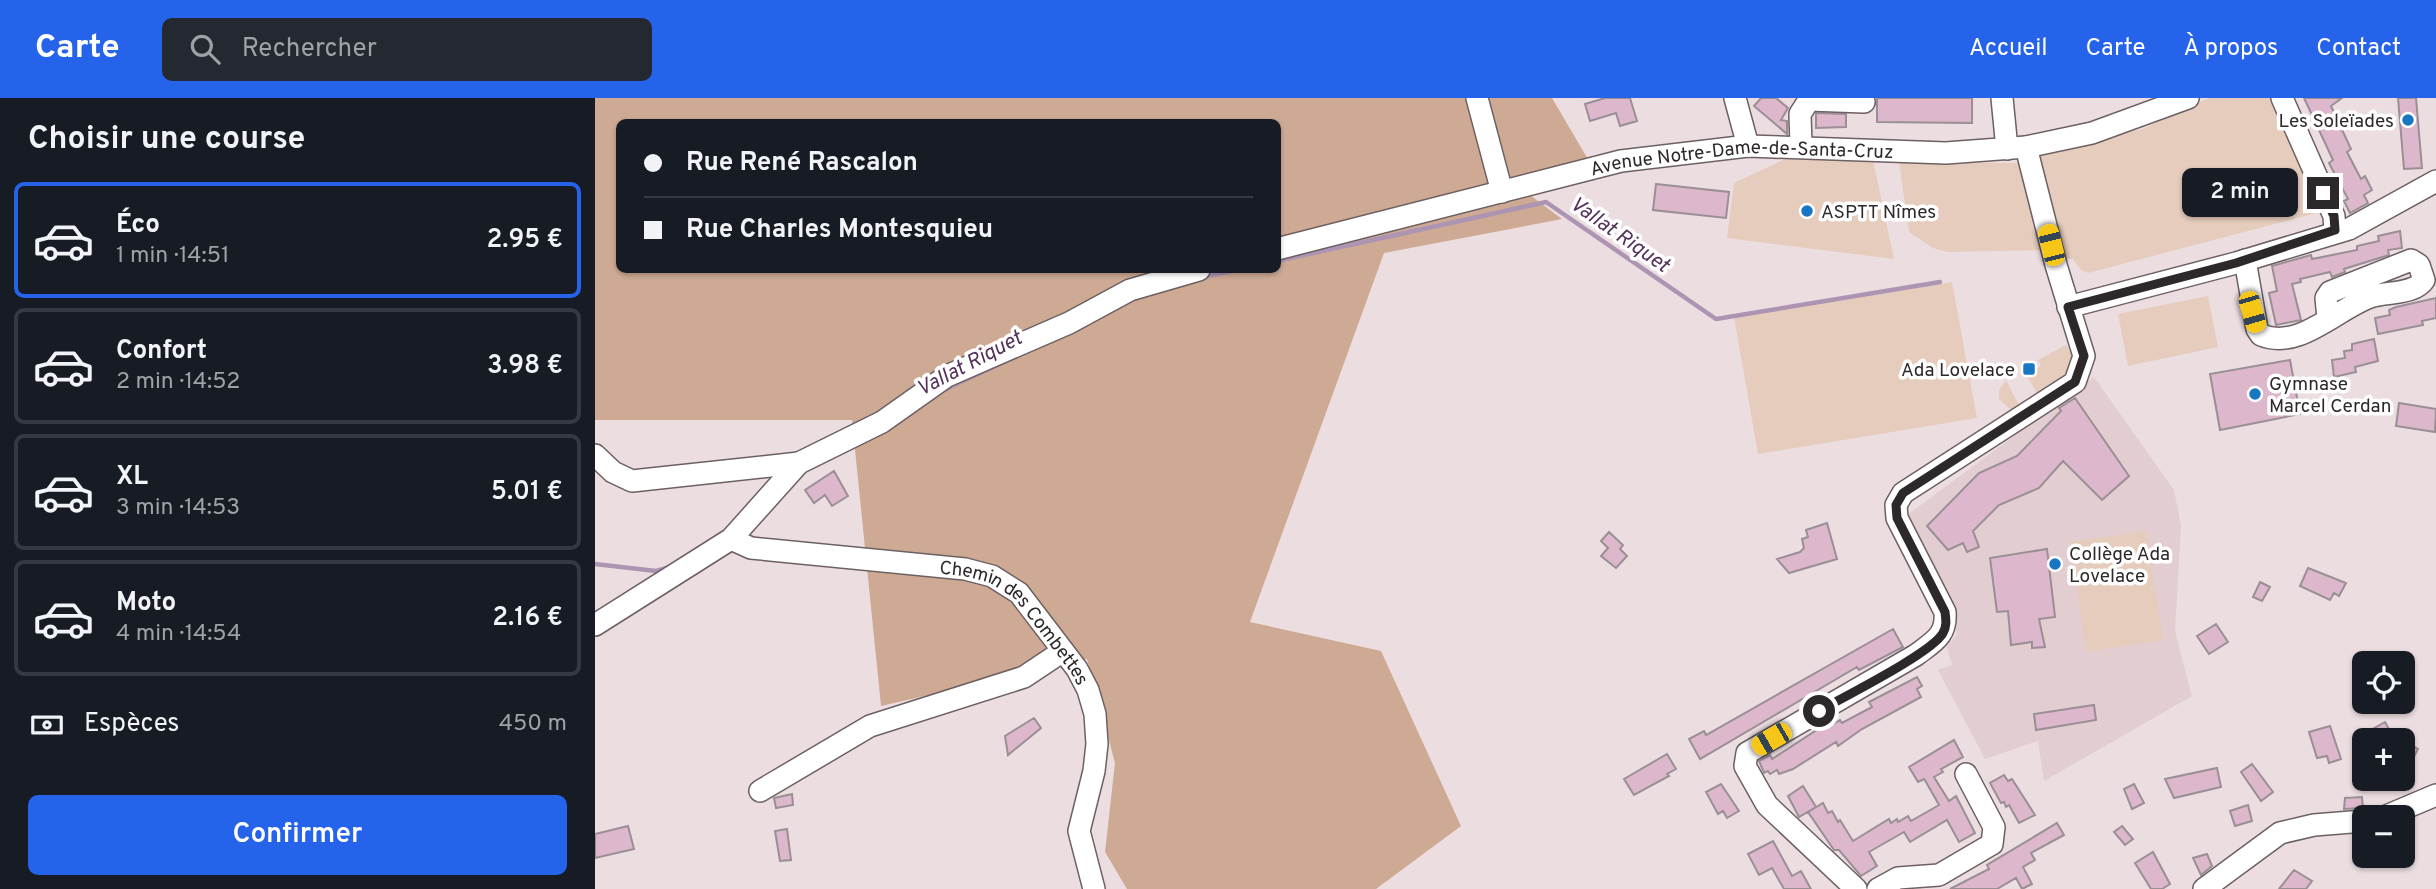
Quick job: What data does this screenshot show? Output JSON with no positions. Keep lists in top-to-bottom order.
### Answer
{
  "streets": {
    "street": ["Avenue Notre-Dame-de-Santa-Cruz", "Chemin des Combettes"]
  },
  "water": ["Vallat Riquet"],
  "places": {
    "other": [
      "Les Soleïades",
      "ASPTT Nîmes",
      "Gymnase Marcel Cerdan",
      "Collège Ada Lovelace"
    ],
    "transit": ["Ada Lovelace"]
  },
  "page": {
    "header": "Carte",
    "search": "Rechercher",
    "nav": [
      "Accueil",
      "Carte",
      "À propos",
      "Contact"
    ],
    "heading": "Choisir une course",
    "banner": ["Rue René Rascalon", "Rue Charles Montesquieu"],
    "bubble": "2 min",
    "list": [
      {
        "name": "Éco",
        "note": "1 min · 14:51",
        "value": "2.95 €"
      },
      {
        "name": "Confort",
        "note": "2 min · 14:52",
        "value": "3.98 €"
      },
      {
        "name": "XL",
        "note": "3 min · 14:53",
        "value": "5.01 €"
      },
      {
        "name": "Moto",
        "note": "4 min · 14:54",
        "value": "2.16 €"
      }
    ],
    "map_buttons": ["+", "−"],
    "pay": ["Espèces", "450 m"],
    "buttons": "Confirmer"
  }
}
